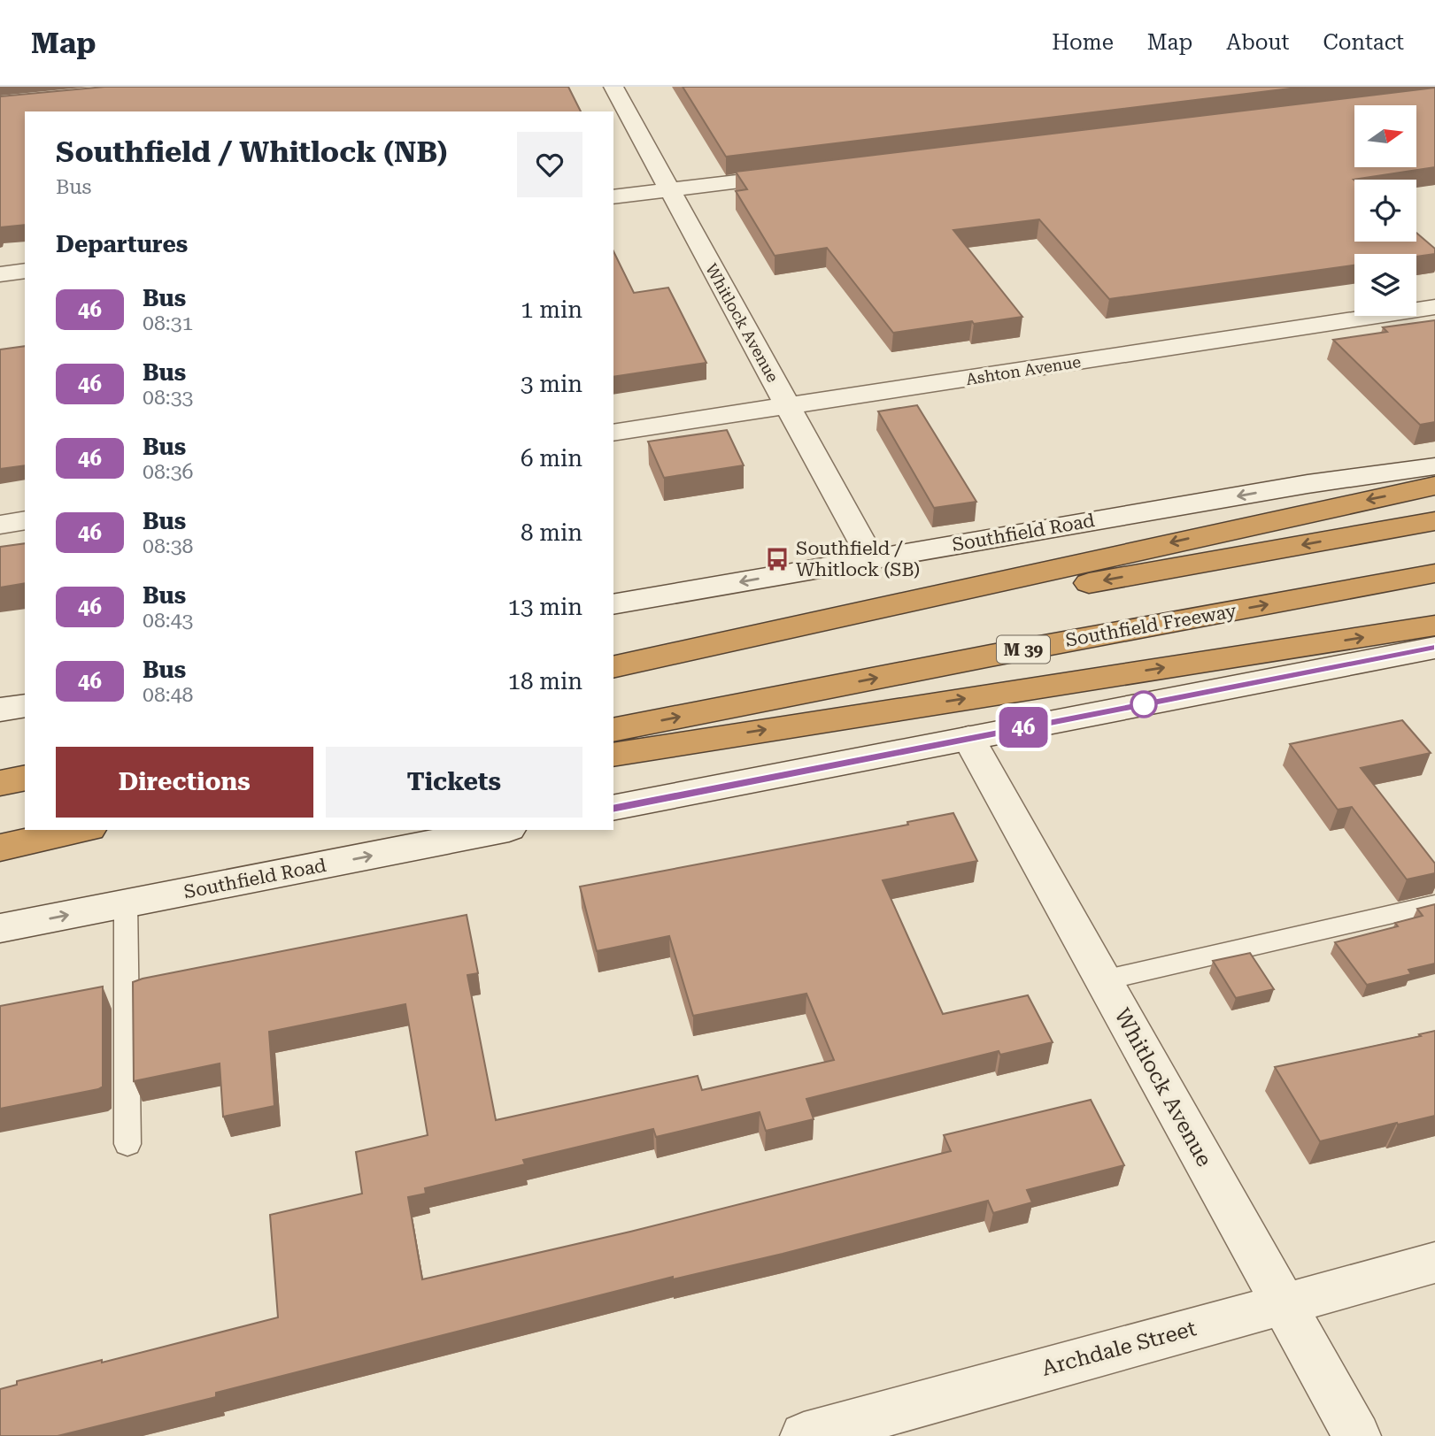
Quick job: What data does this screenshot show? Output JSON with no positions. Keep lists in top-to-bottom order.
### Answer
{
  "streets": {
    "highway": ["Southfield Freeway", "M 39"],
    "street": [
      "Whitlock Avenue",
      "Ashton Avenue",
      "Southfield Road",
      "Archdale Street"
    ]
  },
  "crossings": [
    ["Whitlock Avenue", "Ashton Avenue"],
    ["Whitlock Avenue", "Southfield Road"],
    ["Whitlock Avenue", "Archdale Street"]
  ],
  "places": {
    "bus stop": ["Southfield / Whitlock (SB)"]
  },
  "lines": ["bus line 46"],
  "north": "right",
  "page": {
    "header": "Map",
    "nav": [
      "Home",
      "Map",
      "About",
      "Contact"
    ],
    "on_map": "46",
    "heading": [
      ["Southfield / Whitlock (NB)", "Bus"],
      "Departures"
    ],
    "list": [
      {
        "mark": "46",
        "name": "Bus",
        "note": "08:31",
        "value": "1 min"
      },
      {
        "mark": "46",
        "name": "Bus",
        "note": "08:33",
        "value": "3 min"
      },
      {
        "mark": "46",
        "name": "Bus",
        "note": "08:36",
        "value": "6 min"
      },
      {
        "mark": "46",
        "name": "Bus",
        "note": "08:38",
        "value": "8 min"
      },
      {
        "mark": "46",
        "name": "Bus",
        "note": "08:43",
        "value": "13 min"
      },
      {
        "mark": "46",
        "name": "Bus",
        "note": "08:48",
        "value": "18 min"
      }
    ],
    "buttons": ["Directions", "Tickets"]
  }
}
